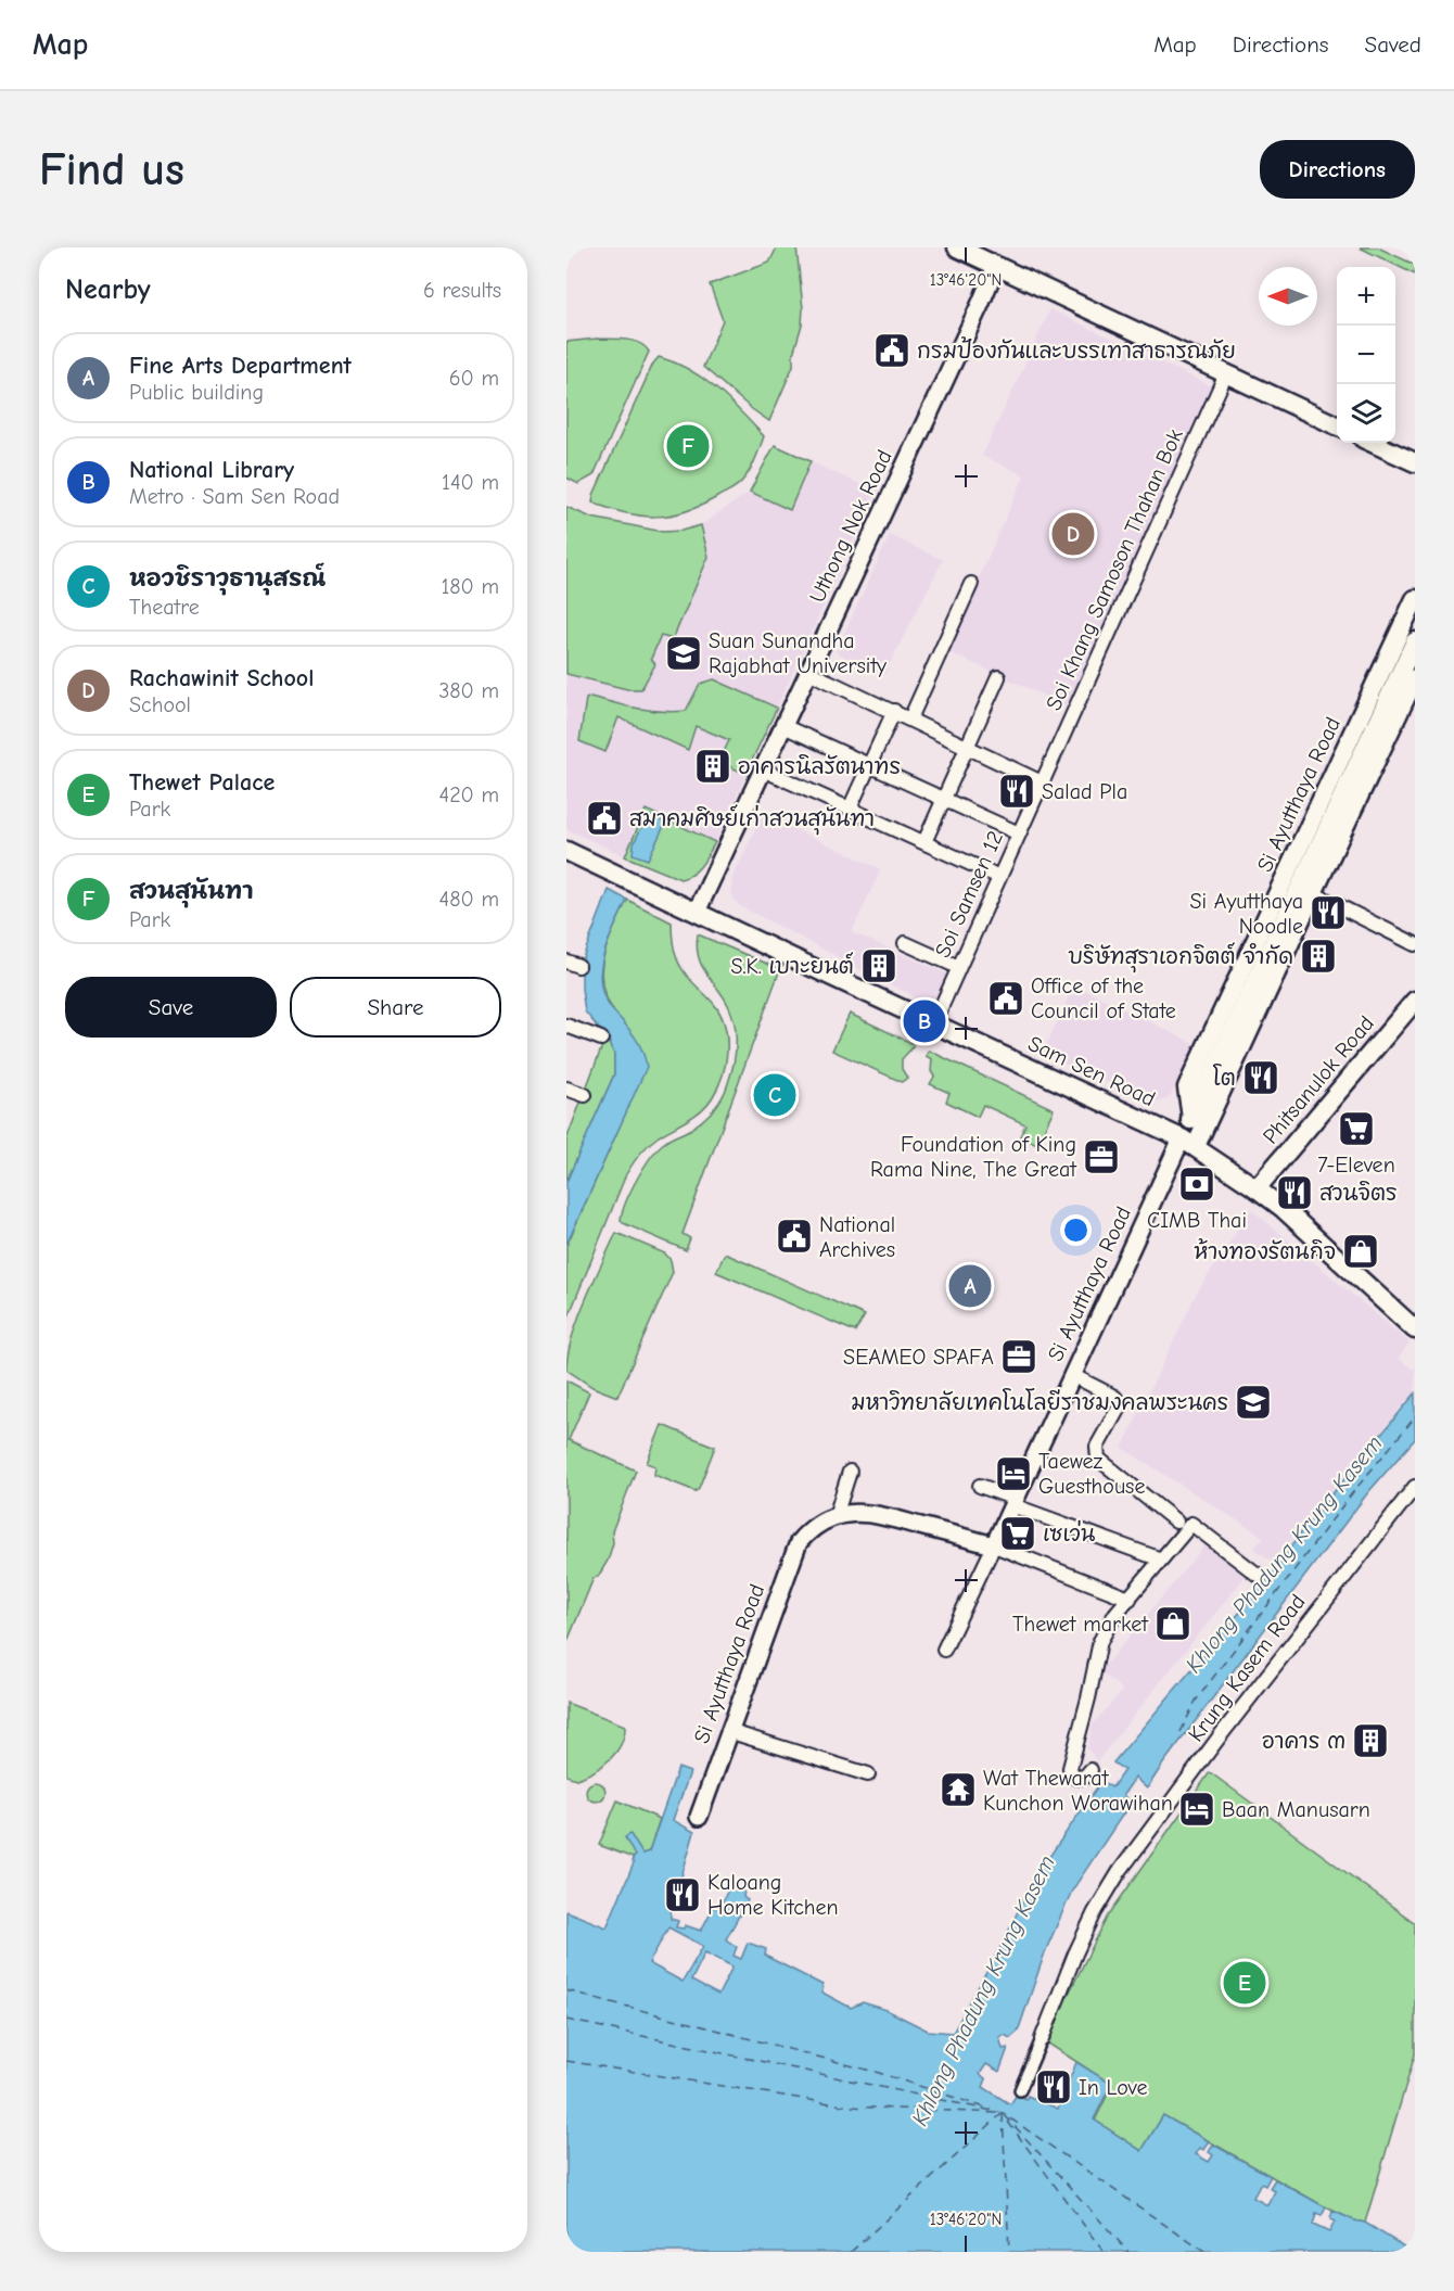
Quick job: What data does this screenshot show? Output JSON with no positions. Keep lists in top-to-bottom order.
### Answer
{
  "streets": {
    "main road": ["Si Ayutthaya Road", "Sam Sen Road", "Phitsanulok Road"],
    "street": [
      "Uthong Nok Road",
      "Soi Khang Samoson Thahan Bok",
      "Soi Samsen 12",
      "Krung Kasem Road"
    ]
  },
  "crossings": [
    ["Uthong Nok Road", "Sam Sen Road"],
    ["Soi Khang Samoson Thahan Bok", "Soi Samsen 12"],
    ["Si Ayutthaya Road", "Sam Sen Road"],
    ["Soi Samsen 12", "Sam Sen Road"],
    ["Sam Sen Road", "Phitsanulok Road"]
  ],
  "water": ["Khlong Phadung Krung Kasem"],
  "places": {
    "public building": [
      "กรมป้องกันและบรรเทาสาธารณภัย",
      "สมาคมศิษย์เก่าสวนสุนันทา",
      "Office of the Council of State",
      "National Archives"
    ],
    "school or university": ["Suan Sunandha Rajabhat University", "มหาวิทยาลัยเทคโนโลยีราชมงคลพระนคร"],
    "building": [
      "อาคารนิลรัตนาทร",
      "บริษัทสุราเอกจิตต์ จำกัด",
      "S.K. เบาะยนต์",
      "อาคาร ๓"
    ],
    "restaurant": [
      "Salad Pla",
      "Si Ayutthaya Noodle",
      "โต",
      "สวนจิตร",
      "Kaloang Home Kitchen",
      "In Love"
    ],
    "supermarket": ["7-Eleven", "เซเว่น"],
    "office": ["Foundation of King Rama Nine, The Great", "SEAMEO SPAFA"],
    "bank": ["CIMB Thai"],
    "shop": ["ห้างทองรัตนกิจ", "Thewet market"],
    "hotel": ["Taewez Guesthouse", "Baan Manusarn"],
    "temple": ["Wat Thewarat Kunchon Worawihan"]
  },
  "north": "left",
  "page": {
    "header": "Map",
    "nav": ["Map", "Directions", "Saved"],
    "buttons": [
      "Directions",
      ["Save", "Share"]
    ],
    "title": "Find us",
    "heading": ["Nearby", "6 results"],
    "map_buttons": ["+", "−"],
    "list": [
      {
        "mark": "A",
        "name": "Fine Arts Department",
        "note": "Public building",
        "value": "60 m"
      },
      {
        "mark": "B",
        "name": "National Library",
        "note": "Metro · Sam Sen Road",
        "value": "140 m"
      },
      {
        "mark": "C",
        "name": "หอวชิราวุธานุสรณ์",
        "note": "Theatre",
        "value": "180 m"
      },
      {
        "mark": "D",
        "name": "Rachawinit School",
        "note": "School",
        "value": "380 m"
      },
      {
        "mark": "E",
        "name": "Thewet Palace",
        "note": "Park",
        "value": "420 m"
      },
      {
        "mark": "F",
        "name": "สวนสุนันทา",
        "note": "Park",
        "value": "480 m"
      }
    ],
    "pins": [
      "F",
      "D",
      "B",
      "C",
      "A",
      "E"
    ]
  },
  "coordinates": ["13°46'20\"N"]
}
